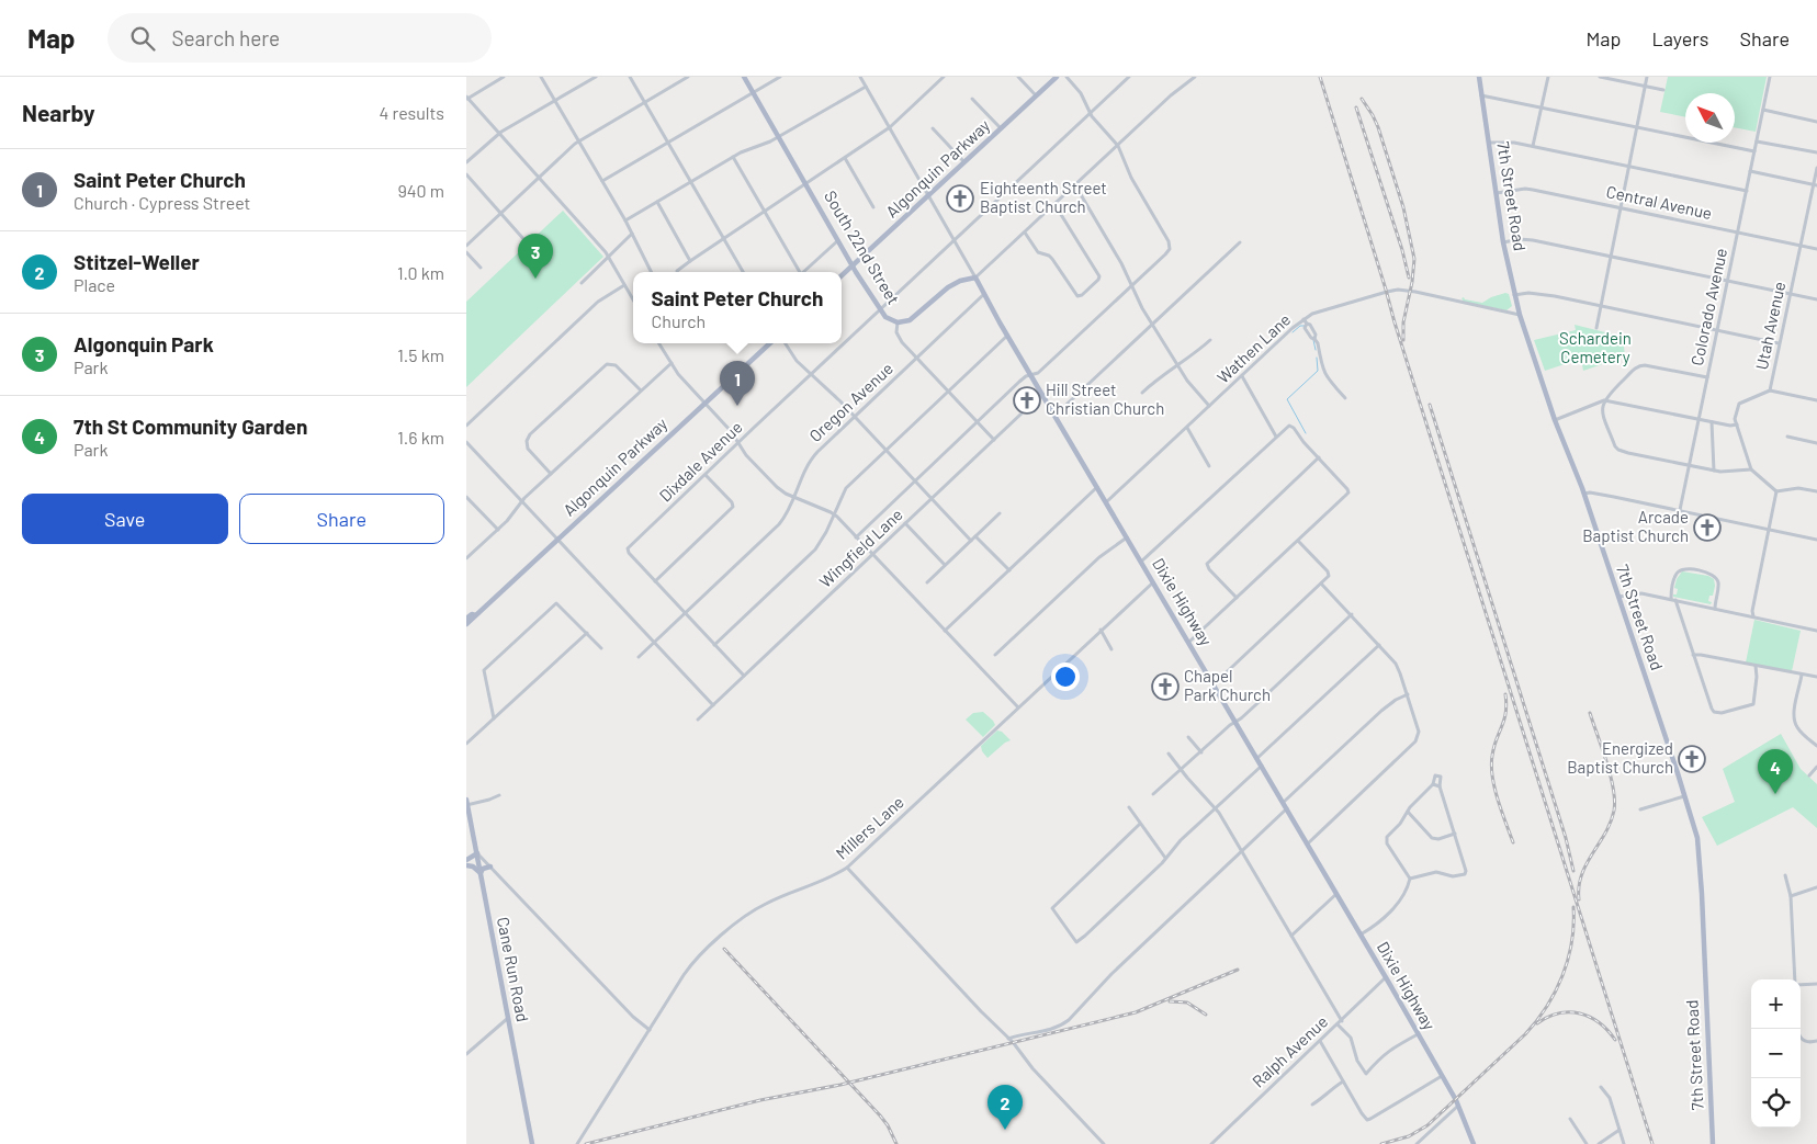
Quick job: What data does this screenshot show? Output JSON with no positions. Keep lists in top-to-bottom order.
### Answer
{
  "streets": {
    "main road": [
      "Algonquin Parkway",
      "7th Street Road",
      "South 22nd Street",
      "Dixie Highway",
      "Cane Run Road"
    ],
    "street": [
      "Central Avenue",
      "Colorado Avenue",
      "Utah Avenue",
      "Wathen Lane",
      "Oregon Avenue",
      "Dixdale Avenue",
      "Wingfield Lane",
      "Millers Lane",
      "Ralph Avenue"
    ]
  },
  "crossings": [
    ["Algonquin Parkway", "South 22nd Street"],
    ["Algonquin Parkway", "Dixie Highway"],
    ["7th Street Road", "Central Avenue"],
    ["7th Street Road", "Wathen Lane"],
    ["Central Avenue", "Colorado Avenue"],
    ["Central Avenue", "Utah Avenue"],
    ["South 22nd Street", "Oregon Avenue"],
    ["South 22nd Street", "Dixdale Avenue"],
    ["South 22nd Street", "Wingfield Lane"],
    ["Wathen Lane", "Dixie Highway"],
    ["Oregon Avenue", "Dixie Highway"],
    ["Dixdale Avenue", "Dixie Highway"],
    ["Wingfield Lane", "Dixie Highway"],
    ["Dixie Highway", "Millers Lane"],
    ["Dixie Highway", "Ralph Avenue"]
  ],
  "parks": ["Schardein Cemetery"],
  "places": {
    "church": [
      "Eighteenth Street Baptist Church",
      "Hill Street Christian Church",
      "Arcade Baptist Church",
      "Chapel Park Church",
      "Energized Baptist Church"
    ]
  },
  "north": "top left",
  "page": {
    "header": "Map",
    "search": "Search here",
    "nav": ["Map", "Layers", "Share"],
    "heading": ["Nearby", "4 results"],
    "list": [
      {
        "mark": "1",
        "name": "Saint Peter Church",
        "note": "Church · Cypress Street",
        "value": "940 m"
      },
      {
        "mark": "2",
        "name": "Stitzel-Weller",
        "note": "Place",
        "value": "1.0 km"
      },
      {
        "mark": "3",
        "name": "Algonquin Park",
        "note": "Park",
        "value": "1.5 km"
      },
      {
        "mark": "4",
        "name": "7th St Community Garden",
        "note": "Park",
        "value": "1.6 km"
      }
    ],
    "pins": [
      "3",
      "1",
      "4",
      "2"
    ],
    "popup": ["Saint Peter Church", "Church"],
    "buttons": ["Save", "Share"],
    "map_buttons": ["+", "−"]
  }
}
